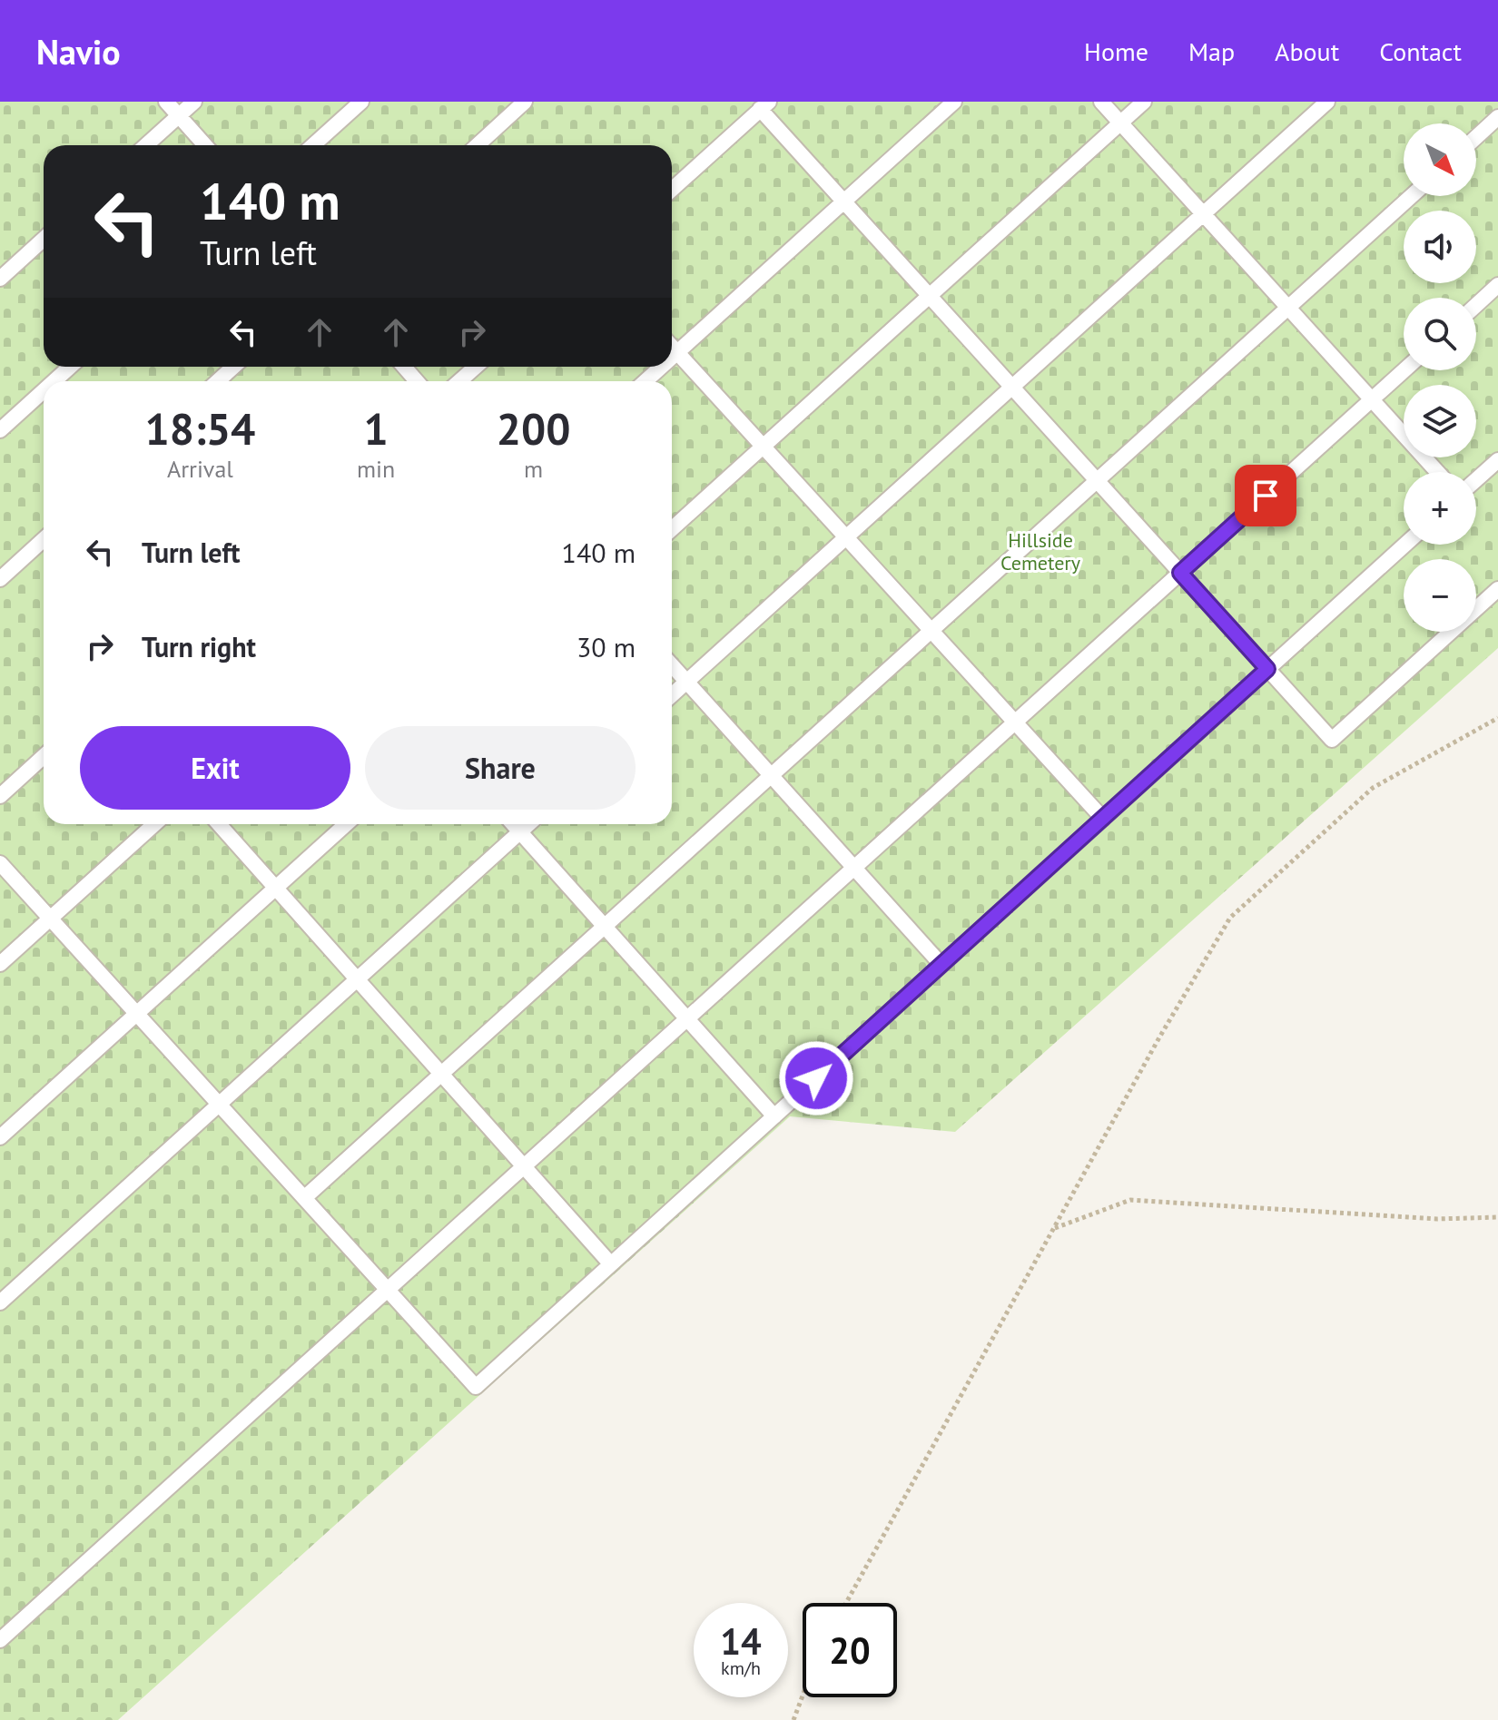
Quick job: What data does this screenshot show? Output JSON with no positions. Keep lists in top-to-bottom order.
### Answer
{
  "parks": ["Hillside Cemetery"],
  "north": "bottom right",
  "page": {
    "header": "Navio",
    "nav": [
      "Home",
      "Map",
      "About",
      "Contact"
    ],
    "map_buttons": ["+", "−"],
    "turn": ["140 m", "Turn left"],
    "eta": [
      "18:54",
      "Arrival",
      "1",
      "min",
      "200",
      "m"
    ],
    "list": [
      {
        "name": "Turn left",
        "value": "140 m"
      },
      {
        "name": "Turn right",
        "value": "30 m"
      }
    ],
    "buttons": ["Exit", "Share"],
    "speed": "14 km/h",
    "limit": "20"
  }
}
